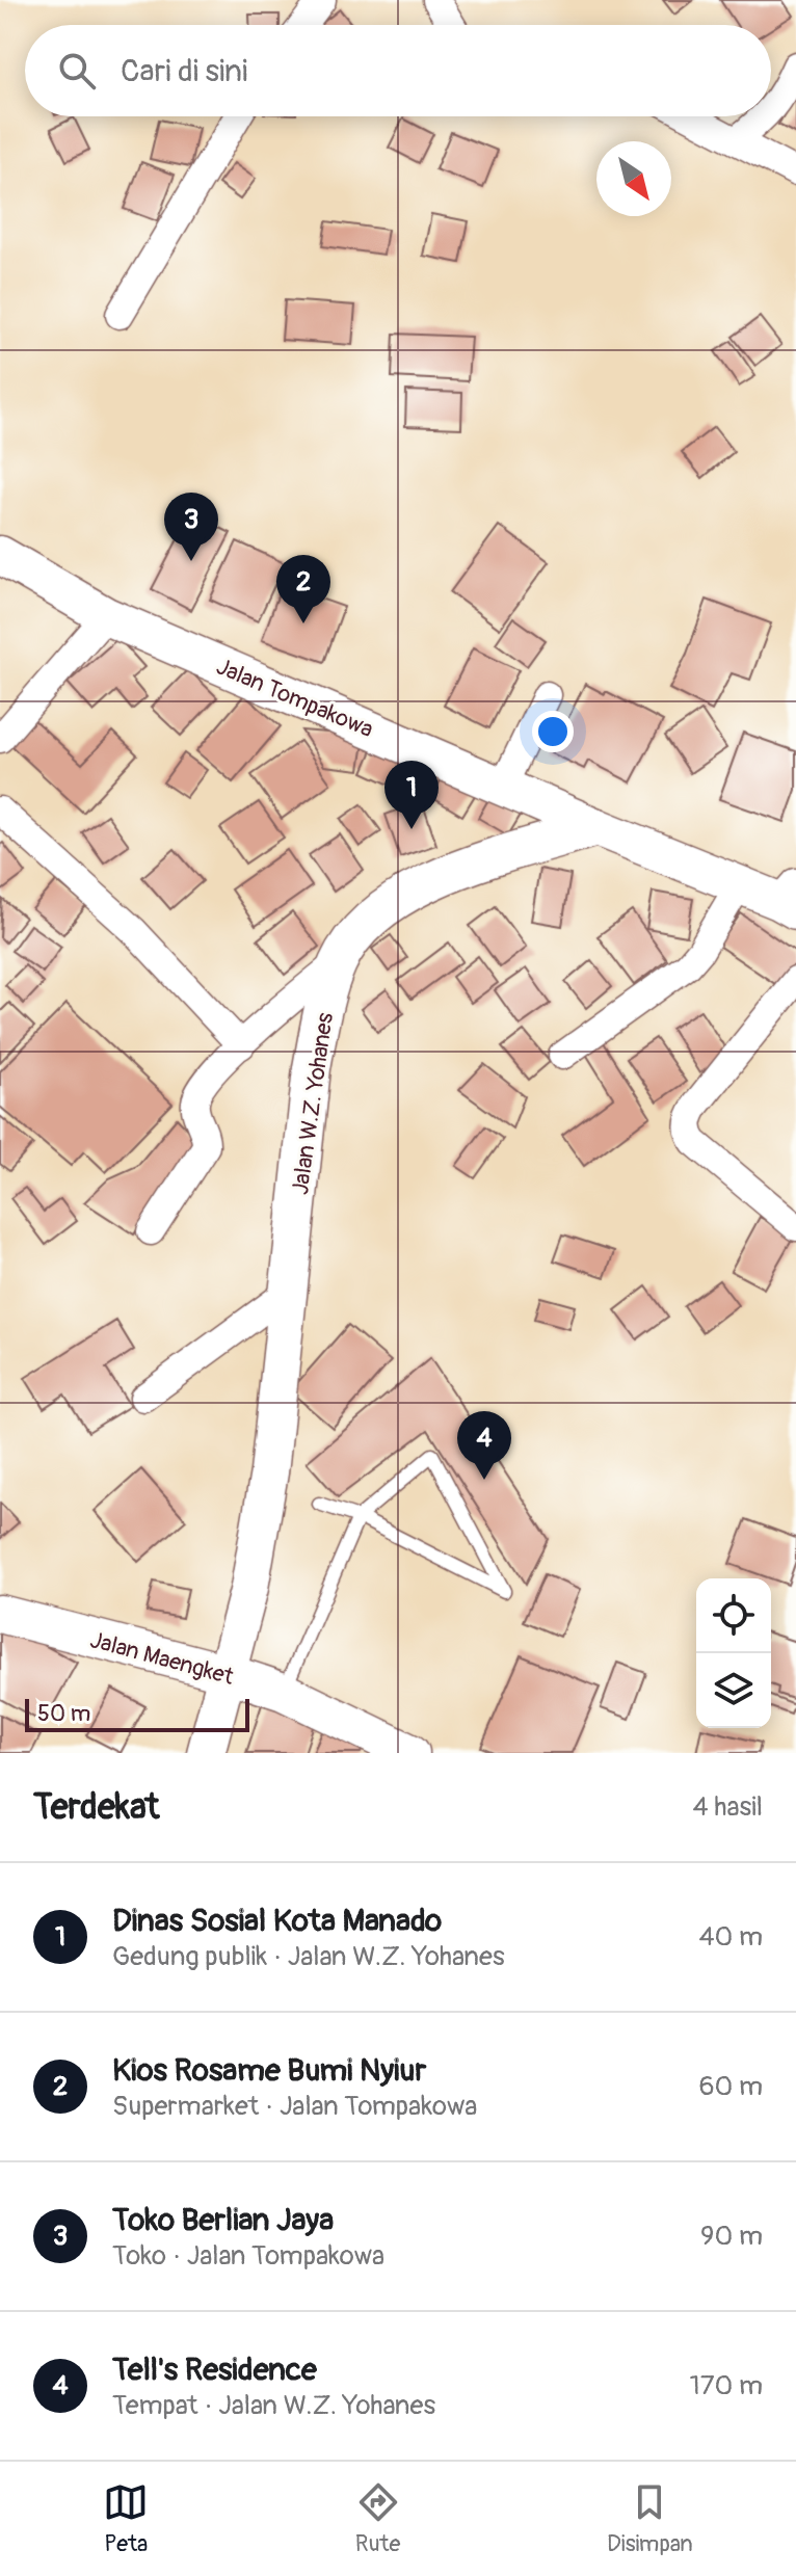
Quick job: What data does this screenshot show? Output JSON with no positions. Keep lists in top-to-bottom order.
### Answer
{
  "streets": {
    "street": ["Jalan Tompakowa", "Jalan W.Z. Yohanes", "Jalan Maengket"]
  },
  "crossings": [
    ["Jalan Tompakowa", "Jalan W.Z. Yohanes"],
    ["Jalan W.Z. Yohanes", "Jalan Maengket"]
  ],
  "scale_bar": "50 m",
  "north": "bottom right",
  "page": {
    "search": "Cari di sini",
    "pins": [
      "3",
      "2",
      "1",
      "4"
    ],
    "scale": "50 m",
    "heading": ["Terdekat", "4 hasil"],
    "list": [
      {
        "mark": "1",
        "name": "Dinas Sosial Kota Manado",
        "note": "Gedung publik · Jalan W.Z. Yohanes",
        "value": "40 m"
      },
      {
        "mark": "2",
        "name": "Kios Rosame Bumi Nyiur",
        "note": "Supermarket · Jalan Tompakowa",
        "value": "60 m"
      },
      {
        "mark": "3",
        "name": "Toko Berlian Jaya",
        "note": "Toko · Jalan Tompakowa",
        "value": "90 m"
      },
      {
        "mark": "4",
        "name": "Tell's Residence",
        "note": "Tempat · Jalan W.Z. Yohanes",
        "value": "170 m"
      }
    ],
    "nav": ["Peta", "Rute", "Disimpan"]
  }
}
